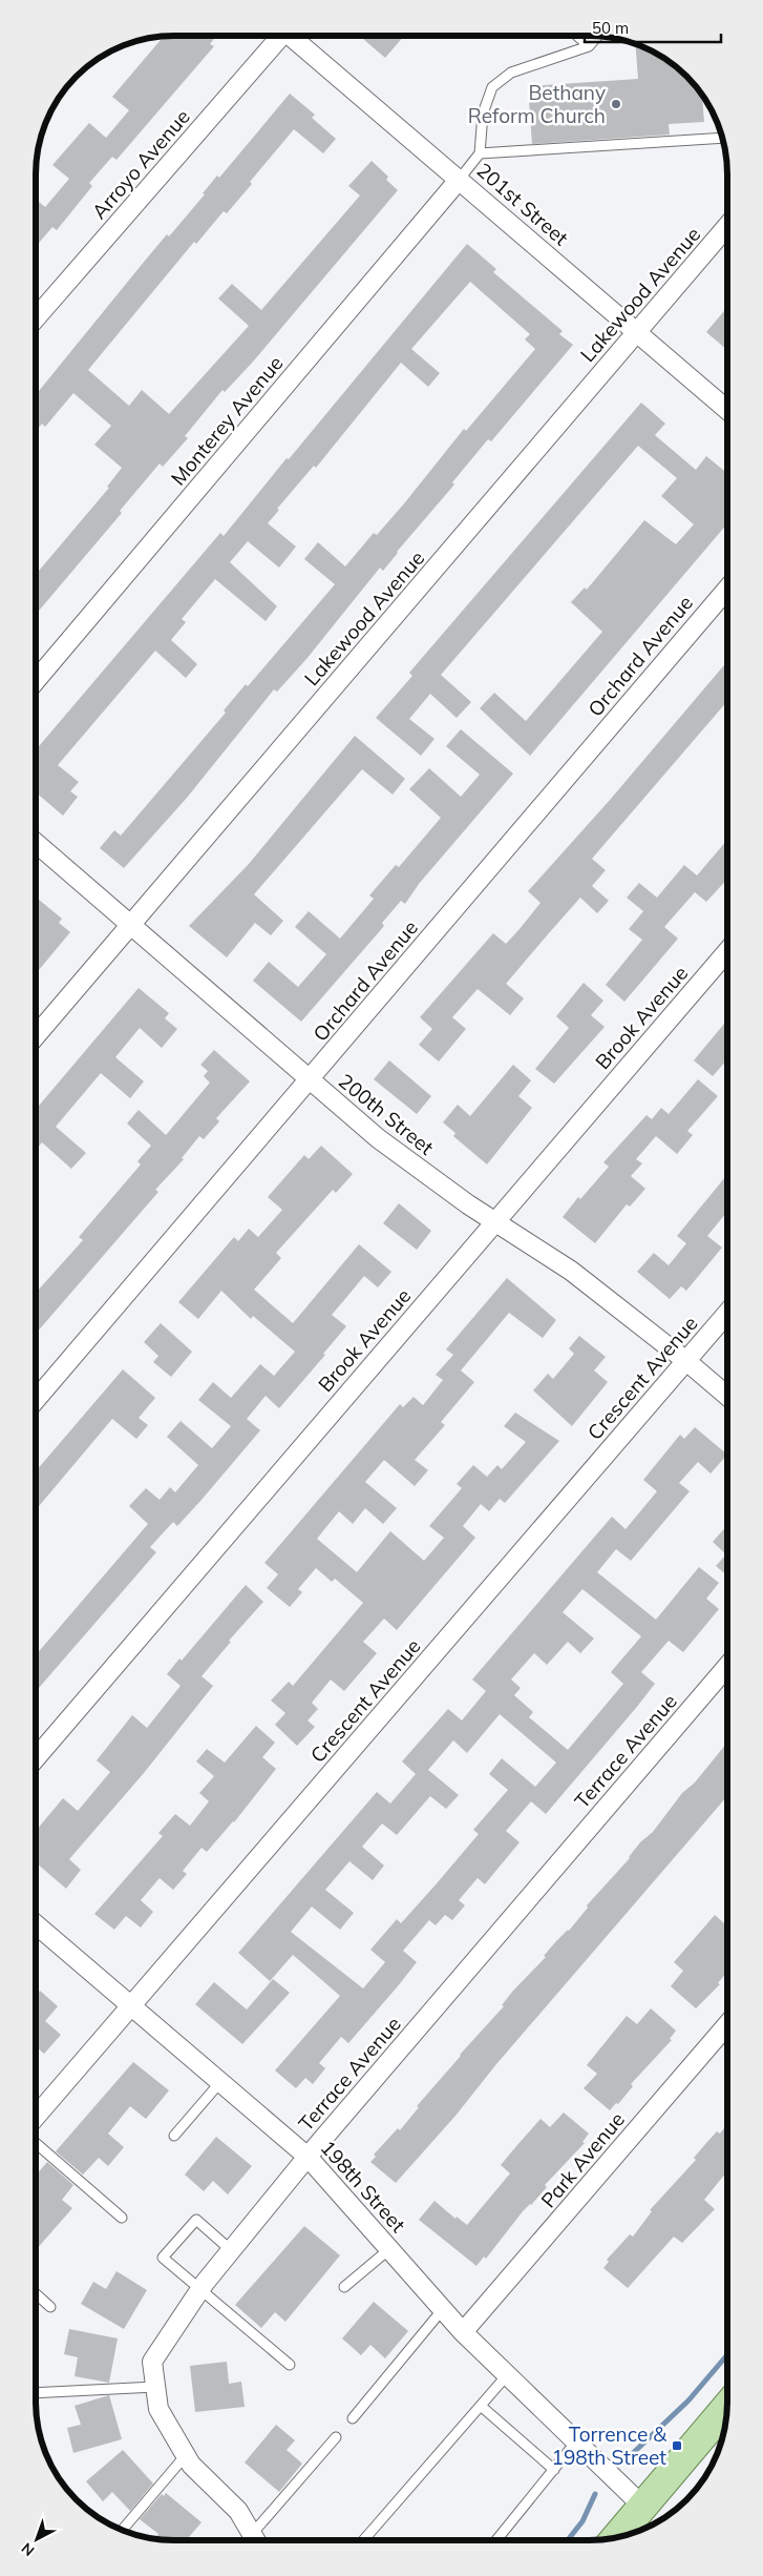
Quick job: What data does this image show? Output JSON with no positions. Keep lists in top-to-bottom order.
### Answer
{
  "streets": {
    "street": [
      "Arroyo Avenue",
      "201st Street",
      "Lakewood Avenue",
      "Monterey Avenue",
      "Orchard Avenue",
      "Brook Avenue",
      "200th Street",
      "Crescent Avenue",
      "Terrace Avenue",
      "Park Avenue",
      "198th Street"
    ]
  },
  "crossings": [
    ["201st Street", "Lakewood Avenue"],
    ["201st Street", "Monterey Avenue"],
    ["Lakewood Avenue", "200th Street"],
    ["Orchard Avenue", "200th Street"],
    ["Brook Avenue", "200th Street"],
    ["200th Street", "Crescent Avenue"],
    ["Crescent Avenue", "198th Street"],
    ["Terrace Avenue", "198th Street"],
    ["Park Avenue", "198th Street"]
  ],
  "places": {
    "other": ["Bethany Reform Church"],
    "transit": ["Torrence & 198th Street"]
  },
  "scale_bar": "50 m",
  "north": "bottom left"
}
